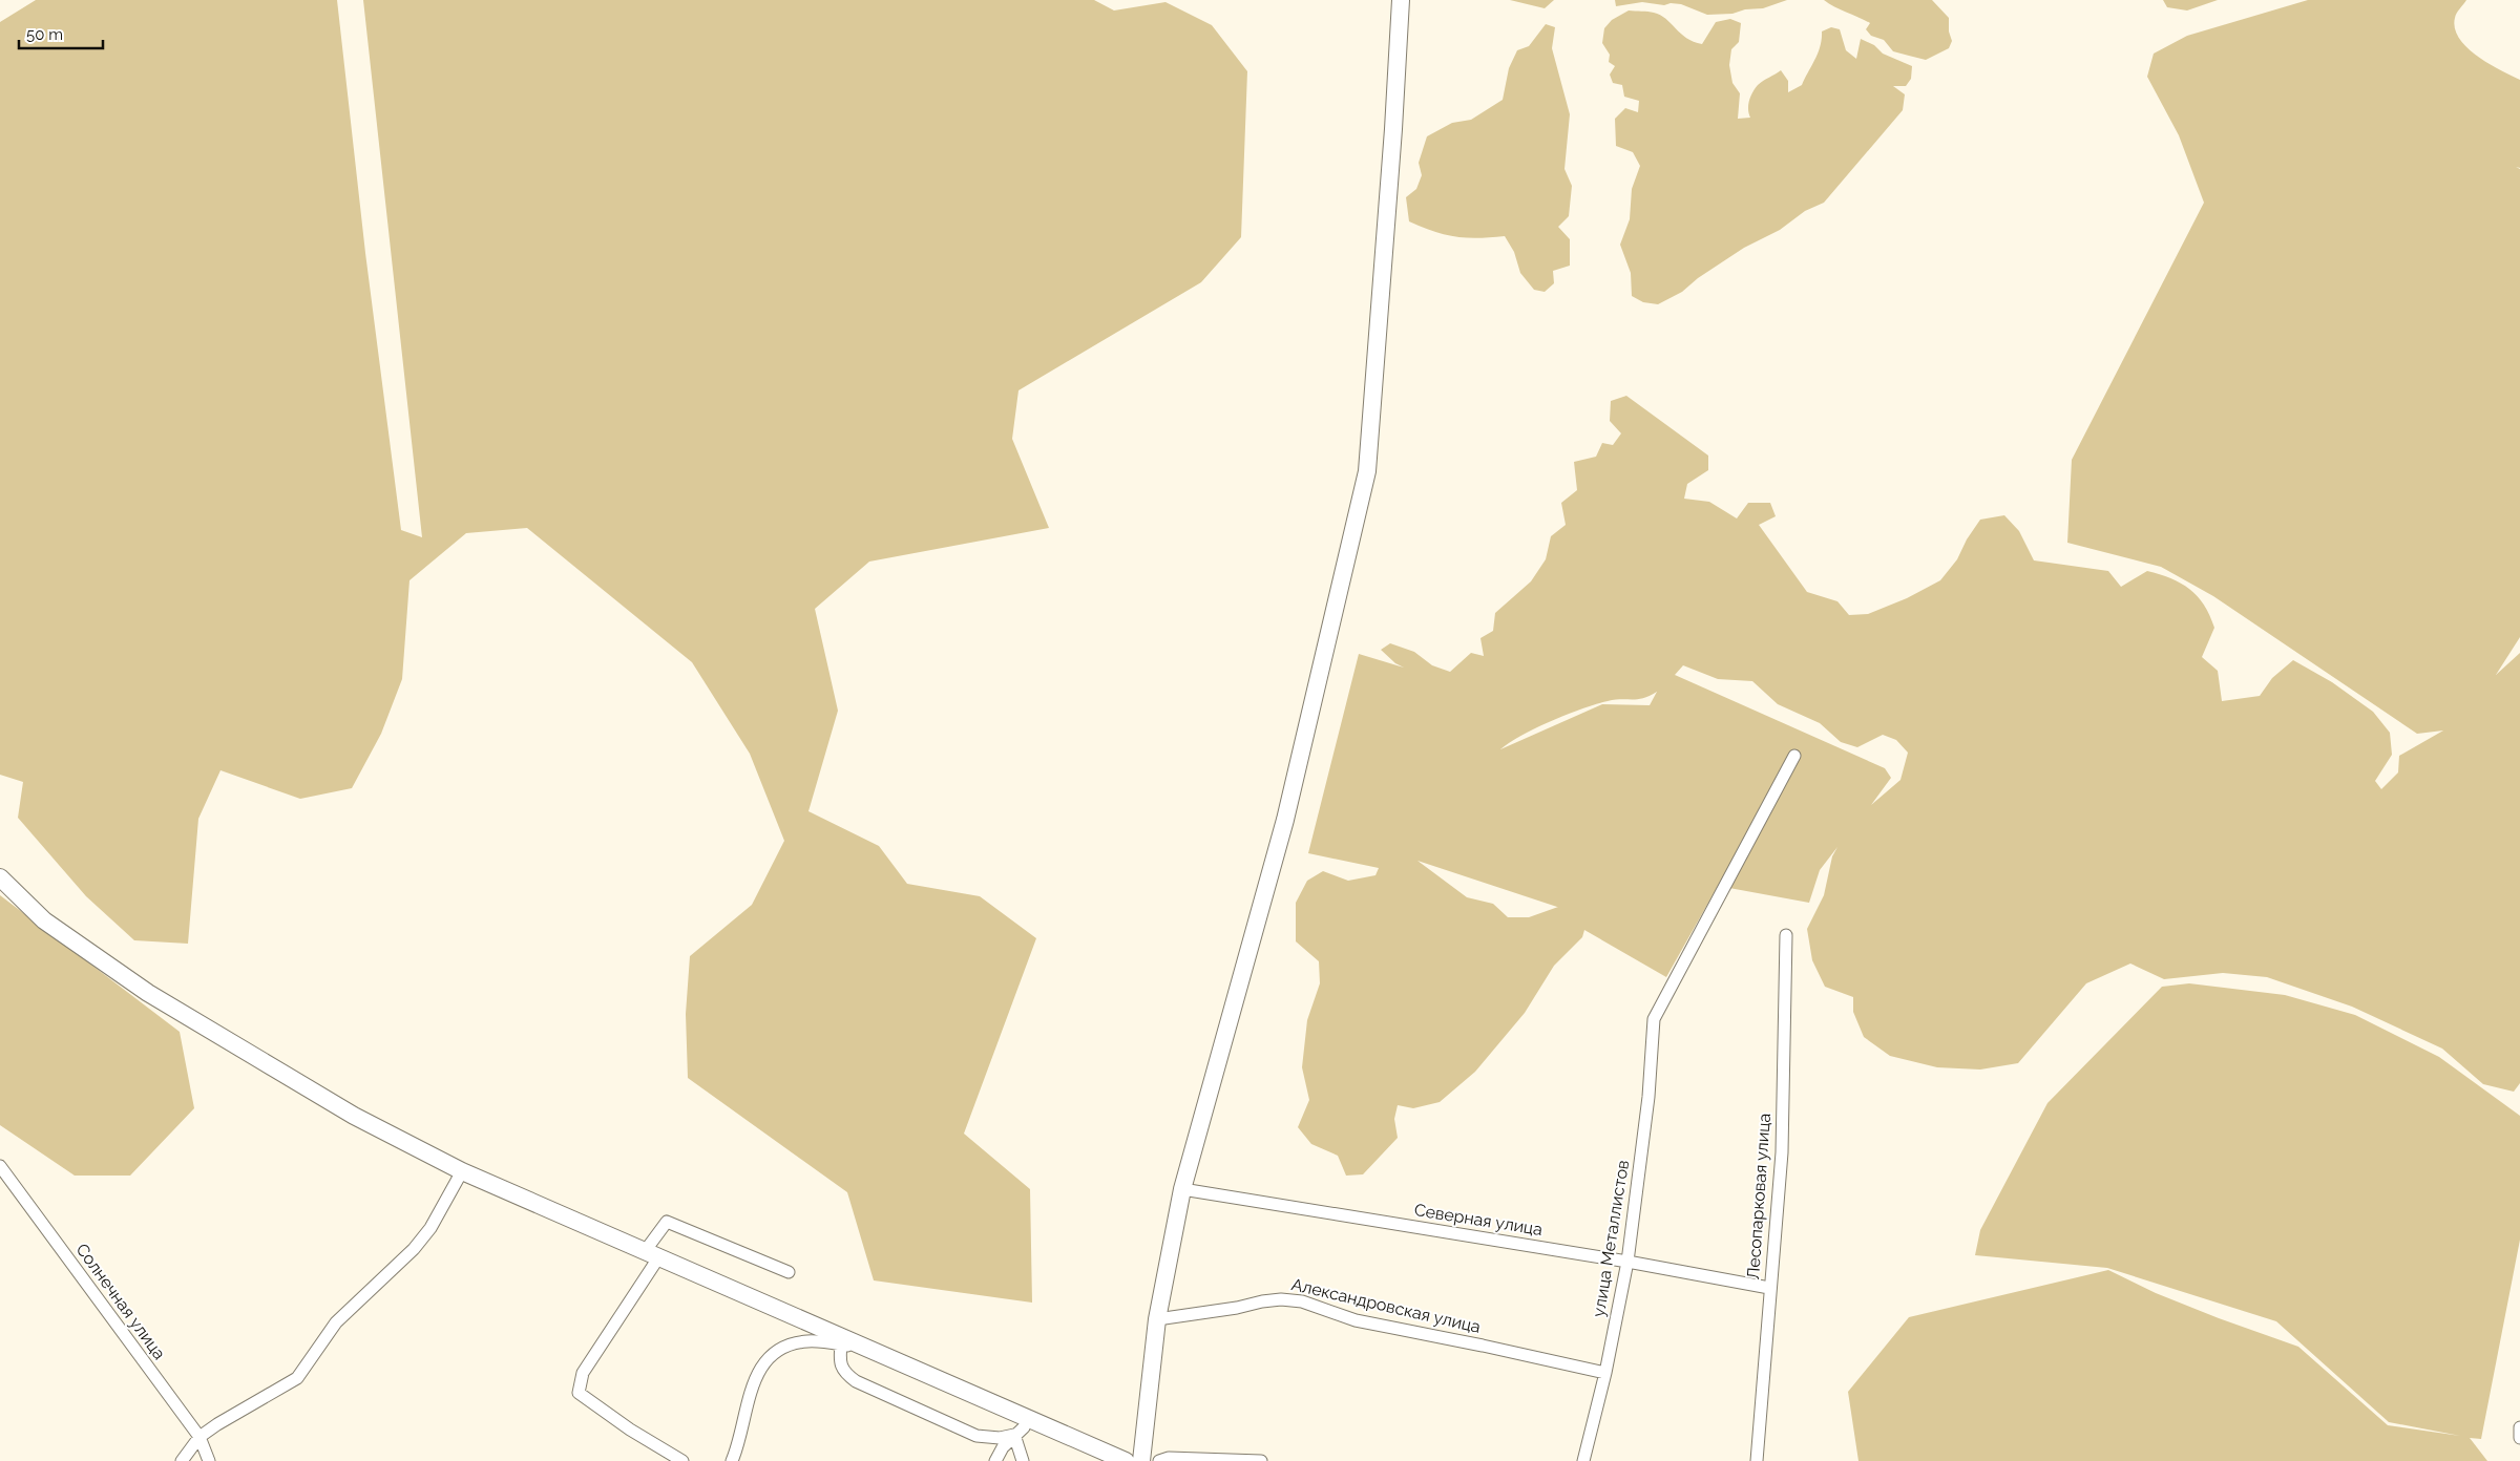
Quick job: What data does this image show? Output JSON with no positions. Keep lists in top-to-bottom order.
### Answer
{
  "streets": {
    "street": [
      "Лесопарковая улица",
      "Северная улица",
      "улица Металлистов",
      "Солнечная улица",
      "Александровская улица"
    ]
  },
  "crossings": [
    ["Лесопарковая улица", "Северная улица"],
    ["Северная улица", "улица Металлистов"],
    ["улица Металлистов", "Александровская улица"]
  ],
  "scale_bar": "50 m"
}
